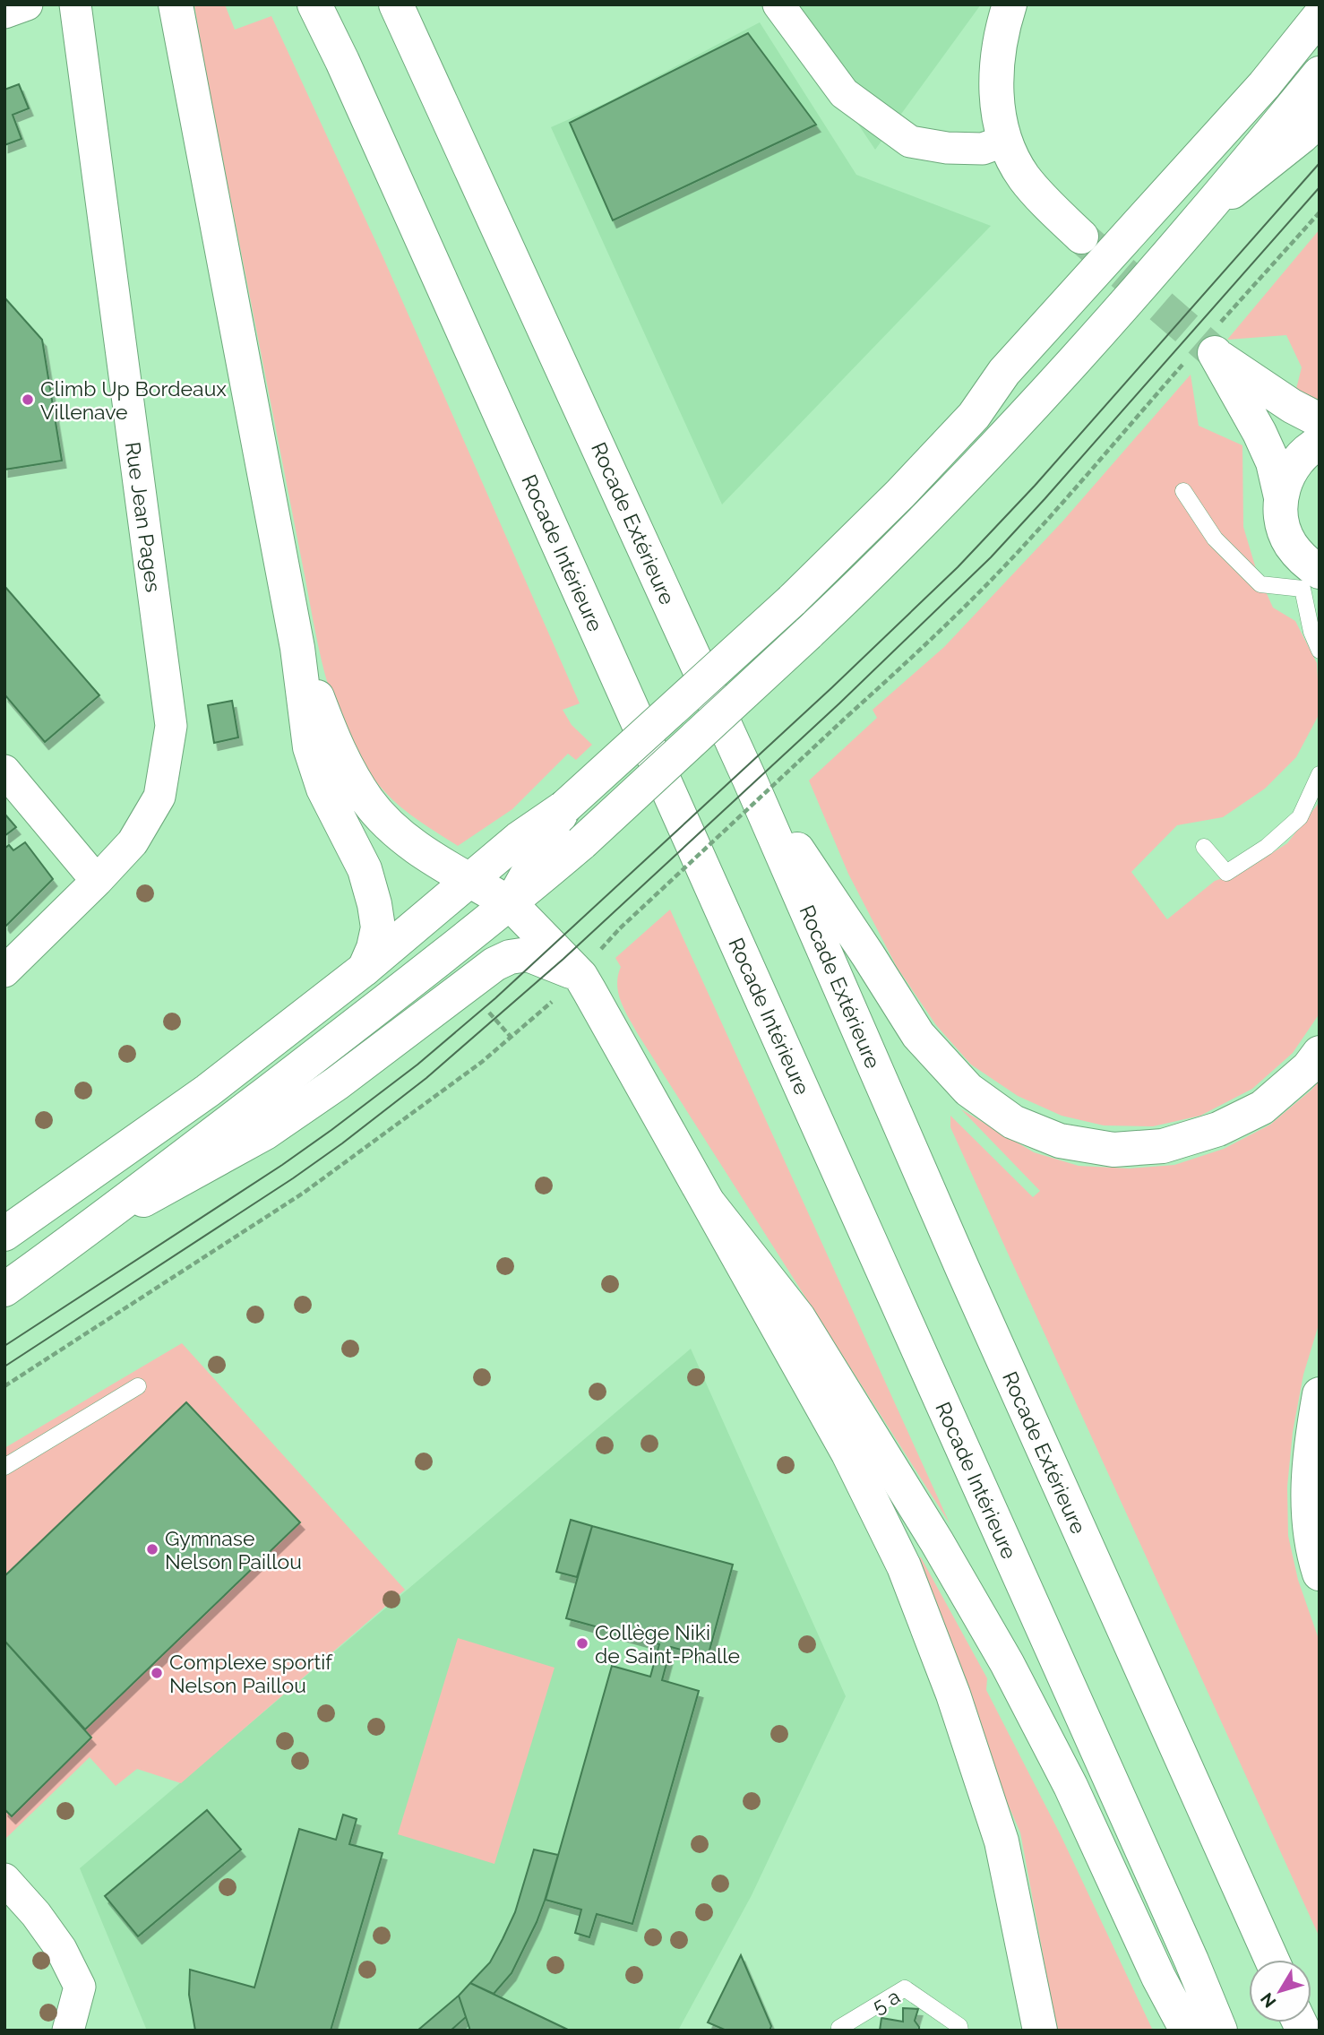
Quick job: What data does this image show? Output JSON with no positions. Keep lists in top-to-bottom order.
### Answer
{
  "streets": {
    "main road": ["Rocade Extérieure", "Rocade Intérieure"],
    "street": ["Rue Jean Pages"],
    "lane": ["5 a"]
  },
  "places": [
    "Climb Up Bordeaux Villenave",
    "Gymnase Nelson Paillou",
    "Collège Niki de Saint-Phalle",
    "Complexe sportif Nelson Paillou"
  ],
  "north": "bottom left"
}
